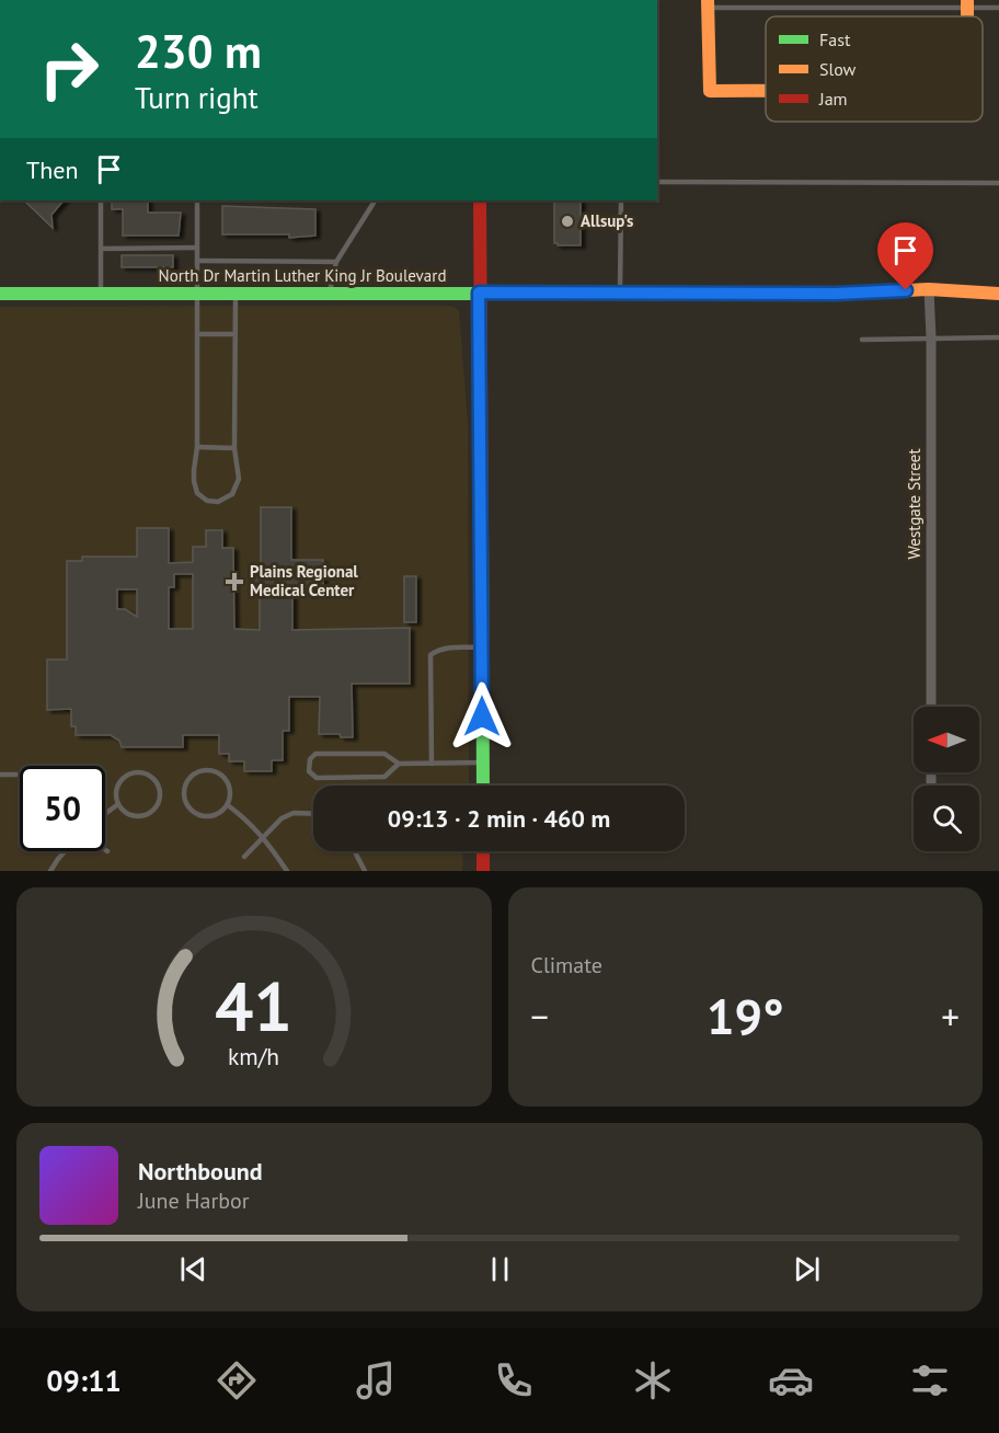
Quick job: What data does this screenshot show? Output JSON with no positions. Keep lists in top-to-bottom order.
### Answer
{
  "streets": {
    "street": ["North Dr Martin Luther King Jr Boulevard", "Westgate Street"]
  },
  "crossings": [
    ["North Dr Martin Luther King Jr Boulevard", "Westgate Street"]
  ],
  "places": {
    "other": ["Allsup's"],
    "health": ["Plains Regional Medical Center"]
  },
  "legend": ["Fast", "Slow", "Jam"],
  "north": "left",
  "page": {
    "turn": ["230 m", "Turn right"],
    "then": "Then",
    "limit": "50",
    "trip": "09:13 · 2 min · 460 m",
    "tile": "Climate",
    "heat": ["−", "19°", "+"],
    "song": ["Northbound", "June Harbor"],
    "tabs": "09:11",
    "gauge": ["41", "km/h"]
  }
}
